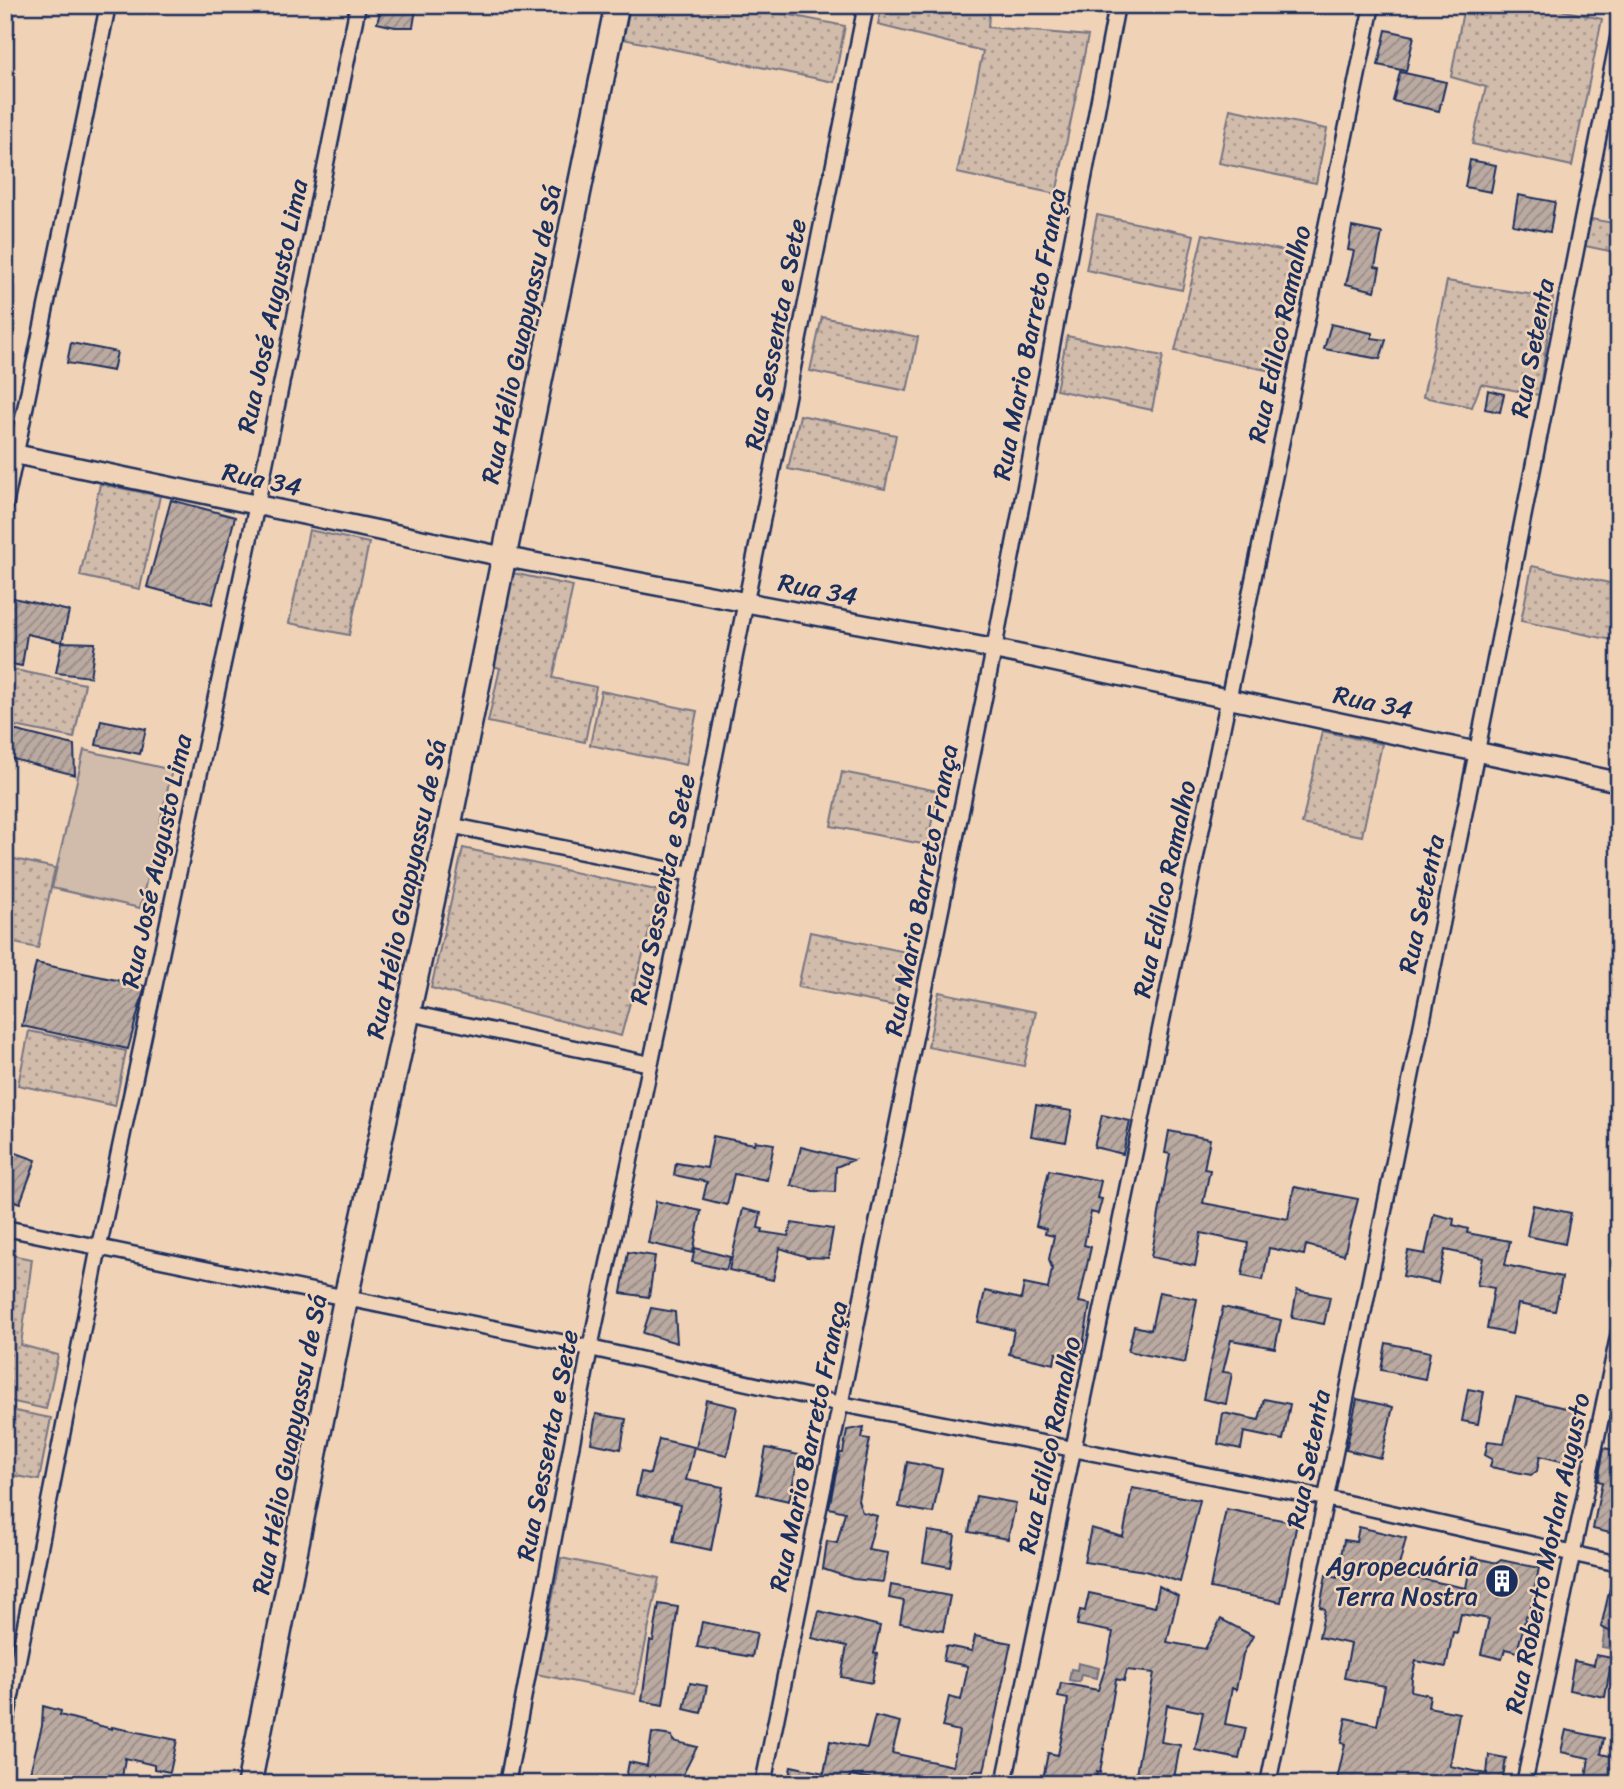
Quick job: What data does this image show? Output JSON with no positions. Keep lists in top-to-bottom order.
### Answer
{
  "streets": {
    "main road": ["Rua Hélio Guapyassu de Sá"],
    "street": [
      "Rua José Augusto Lima",
      "Rua Sessenta e Sete",
      "Rua Mario Barreto França",
      "Rua Edilco Ramalho",
      "Rua Setenta",
      "Rua 34",
      "Rua Roberto Morlan Augusto"
    ]
  },
  "crossings": [
    ["Rua José Augusto Lima", "Rua 34"],
    ["Rua Hélio Guapyassu de Sá", "Rua 34"],
    ["Rua Sessenta e Sete", "Rua 34"],
    ["Rua Mario Barreto França", "Rua 34"],
    ["Rua Edilco Ramalho", "Rua 34"],
    ["Rua Setenta", "Rua 34"]
  ],
  "places": {
    "building": ["Agropecuária Terra Nostra"]
  }
}
